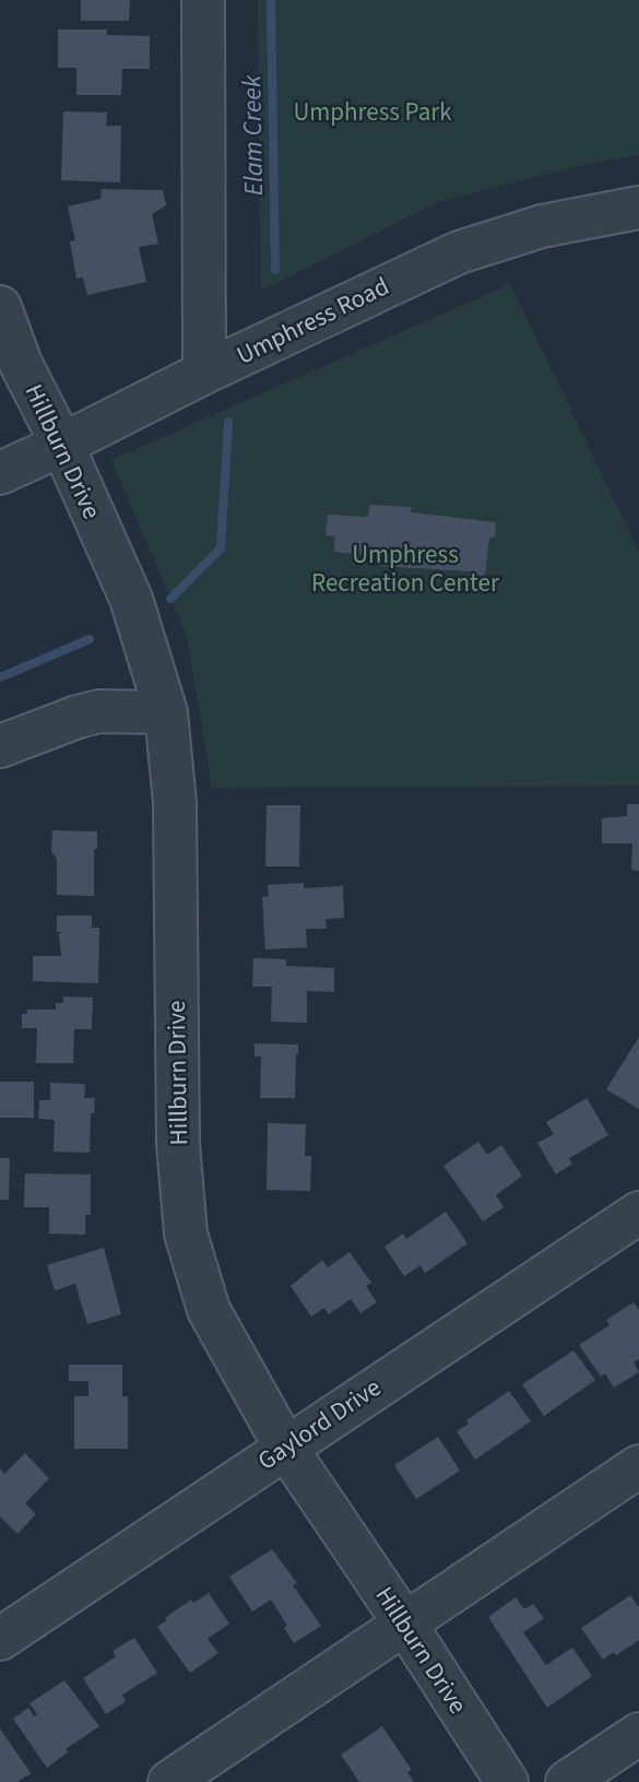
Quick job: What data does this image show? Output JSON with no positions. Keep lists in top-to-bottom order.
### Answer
{
  "streets": {
    "street": ["Umphress Road", "Hillburn Drive", "Gaylord Drive"]
  },
  "crossings": [
    ["Umphress Road", "Hillburn Drive"],
    ["Hillburn Drive", "Gaylord Drive"]
  ],
  "water": ["Elam Creek"],
  "parks": ["Umphress Park", "Umphress Recreation Center"]
}
